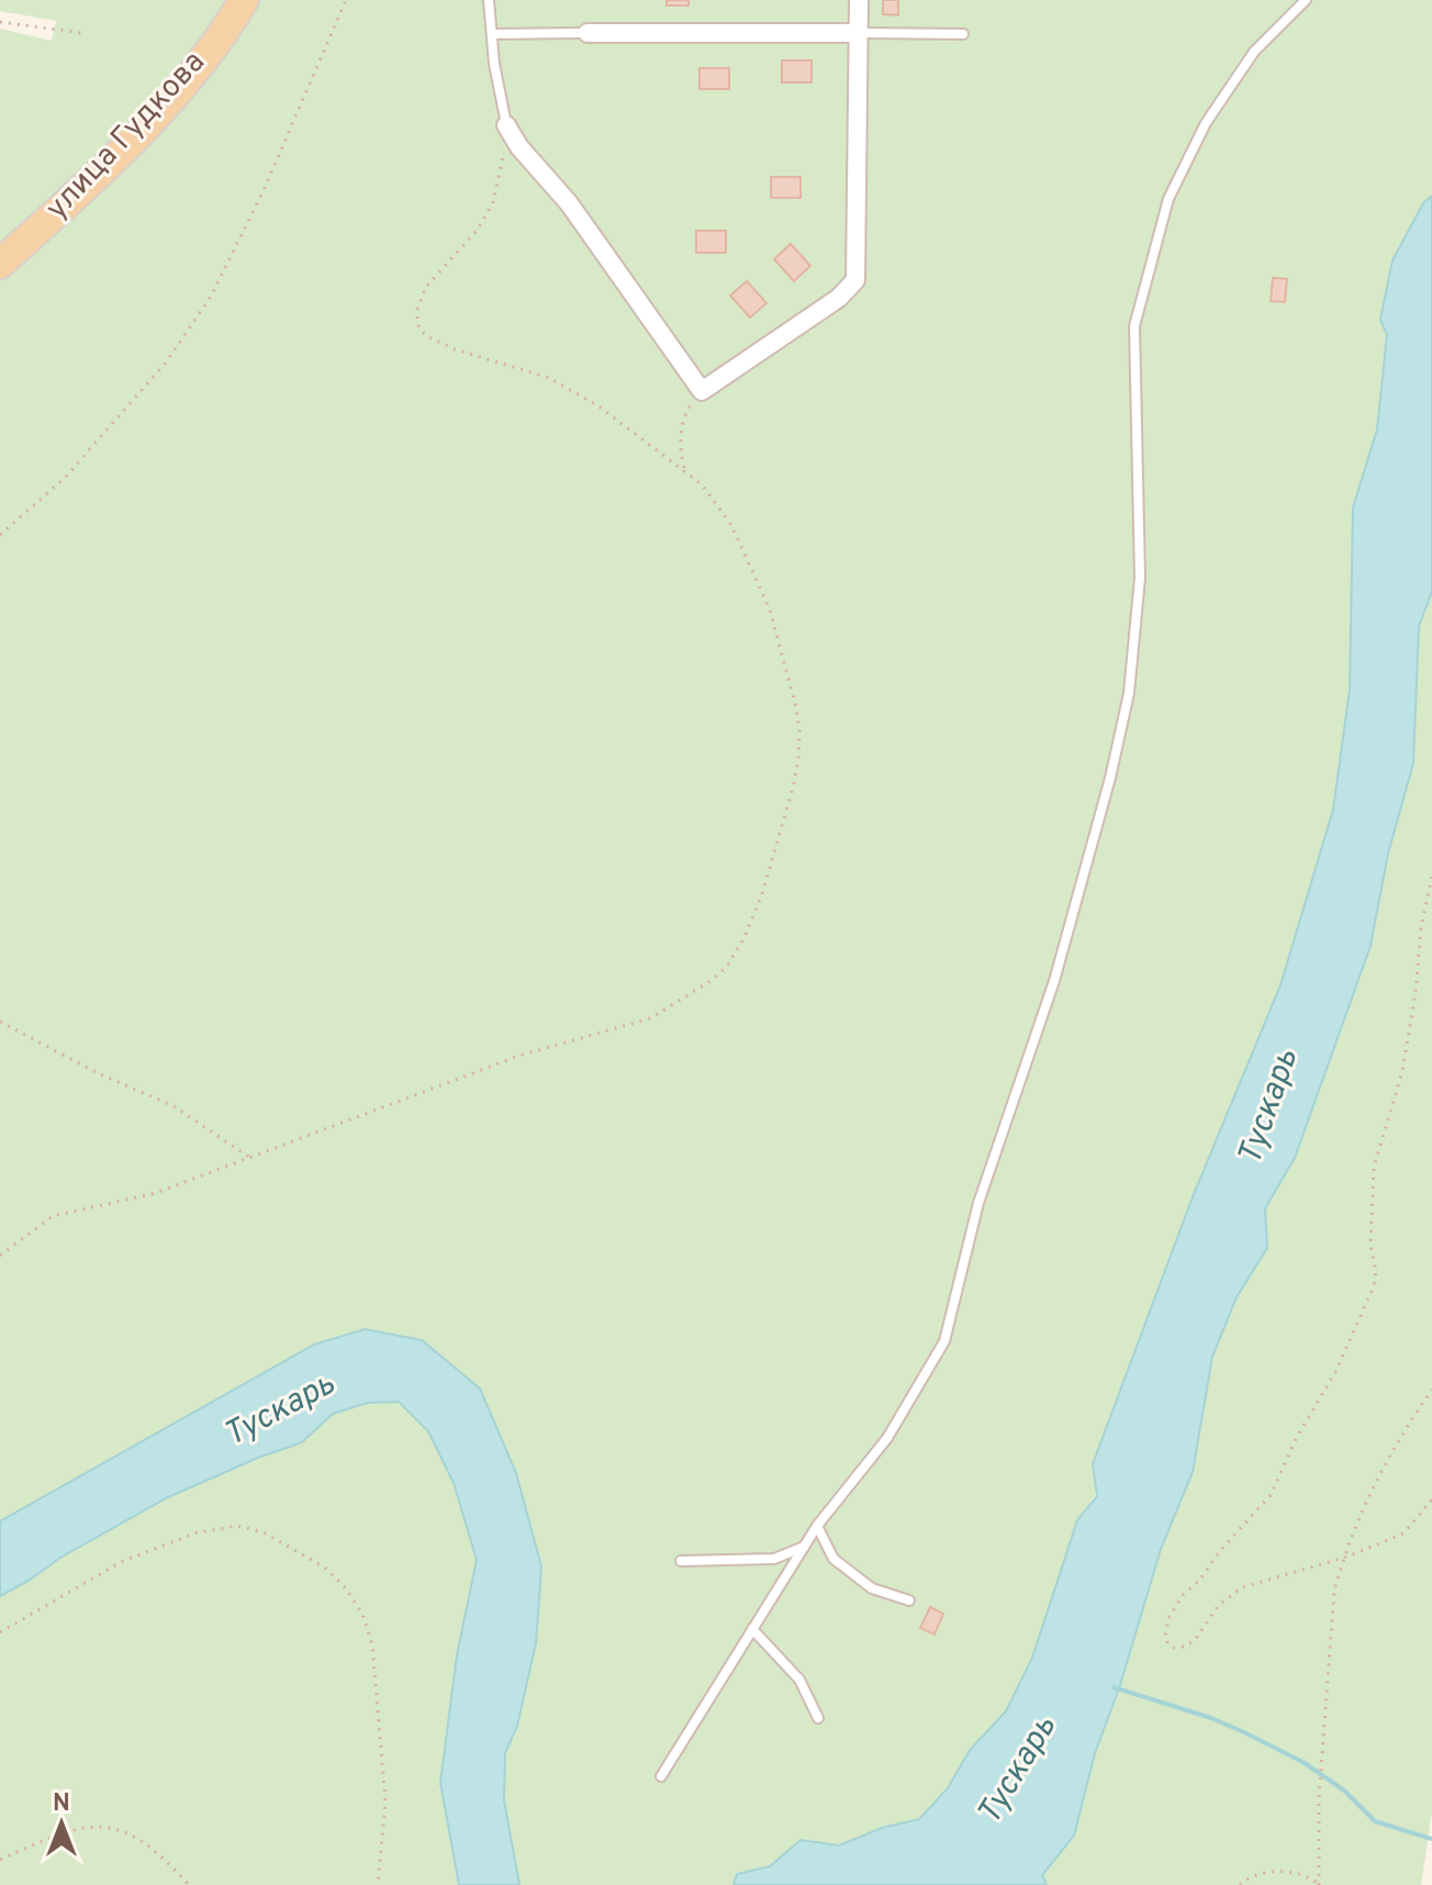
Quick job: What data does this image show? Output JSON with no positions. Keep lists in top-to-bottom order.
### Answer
{
  "streets": {
    "main road": ["улица Гудкова"]
  },
  "water": ["Тускарь"],
  "north": "top"
}
